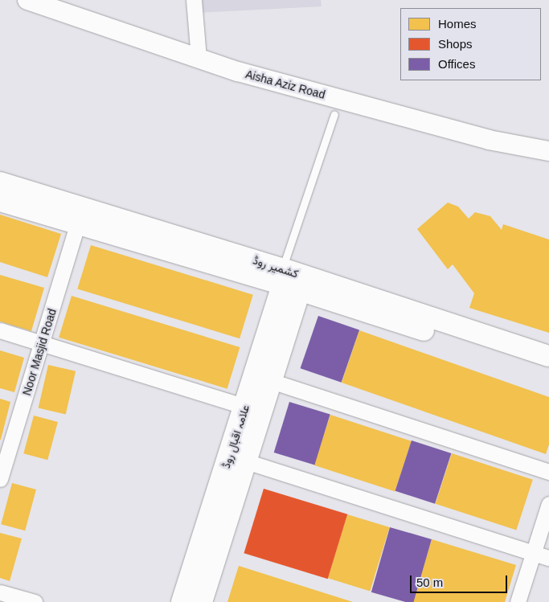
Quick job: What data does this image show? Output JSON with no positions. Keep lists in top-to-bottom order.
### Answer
{
  "streets": {
    "main road": ["کشمیر روڈ", "علامہ اقبال روڈ"],
    "street": ["Aisha Aziz Road", "Noor Masjid Road"]
  },
  "crossings": [
    ["کشمیر روڈ", "Noor Masjid Road"],
    ["کشمیر روڈ", "علامہ اقبال روڈ"]
  ],
  "legend": ["Homes", "Shops", "Offices"],
  "scale_bar": "50 m"
}
